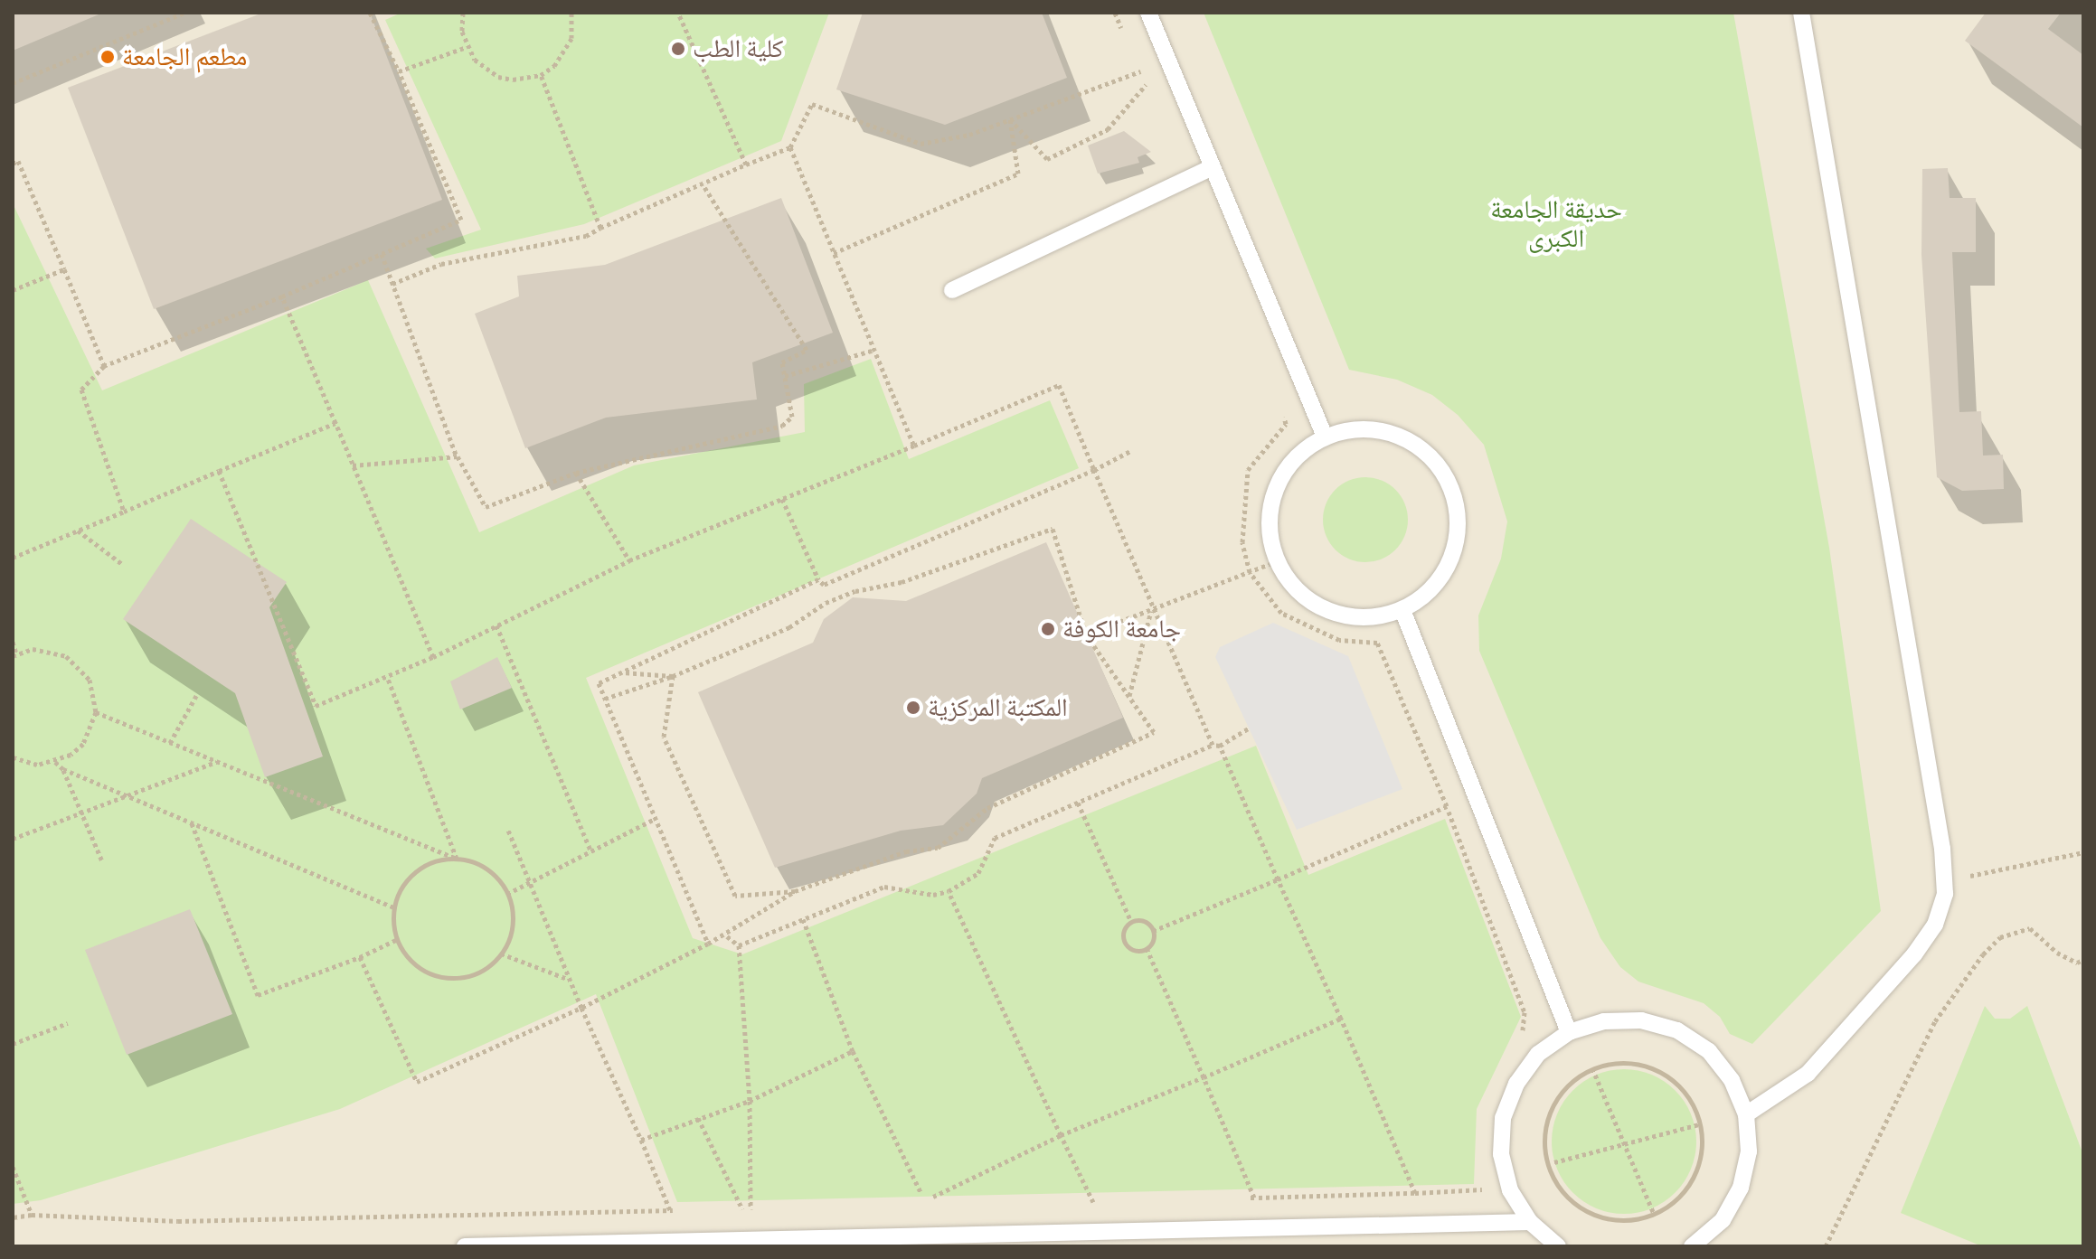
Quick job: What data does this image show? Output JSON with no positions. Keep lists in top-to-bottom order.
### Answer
{
  "parks": ["حديقة الجامعة الكبرى"],
  "places": [
    "كلية الطب",
    "مطعم الجامعة",
    "جامعة الكوفة",
    "المكتبة المركزية"
  ]
}
